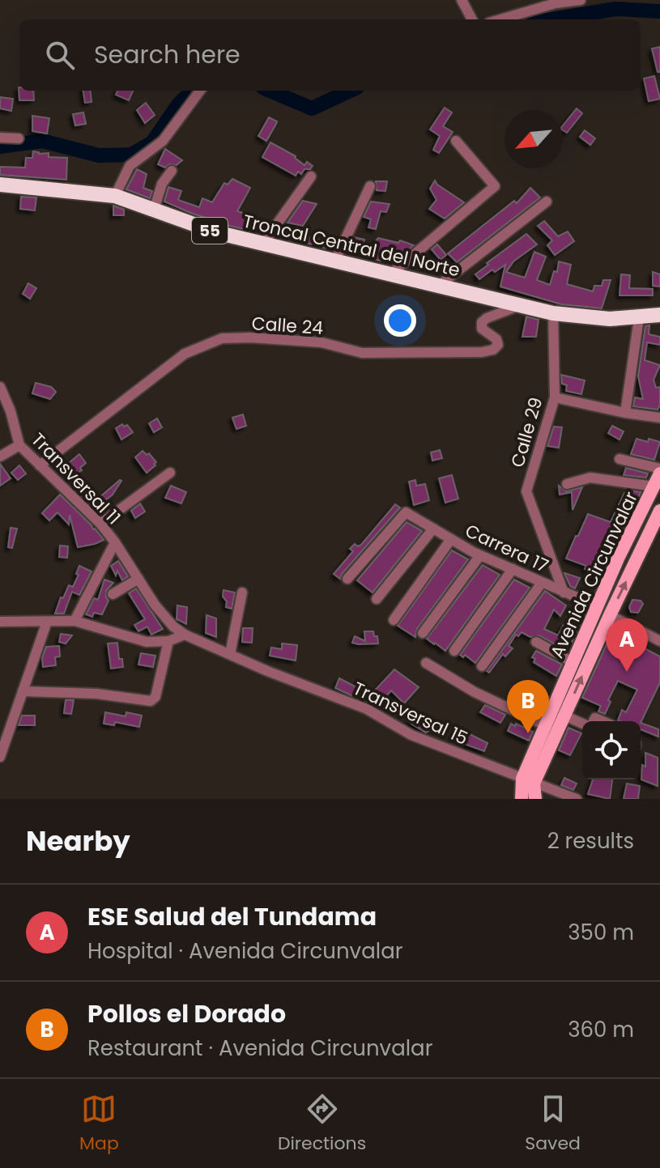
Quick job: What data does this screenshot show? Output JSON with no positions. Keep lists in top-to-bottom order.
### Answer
{
  "streets": {
    "highway": ["55", "Troncal Central del Norte"],
    "main road": ["Avenida Circunvalar"],
    "street": [
      "Calle 24",
      "Calle 29",
      "Transversal 11",
      "Carrera 17",
      "Transversal 15"
    ]
  },
  "crossings": [
    ["Troncal Central del Norte", "Calle 24"],
    ["Troncal Central del Norte", "Calle 29"],
    ["Calle 24", "Transversal 11"],
    ["Calle 29", "Carrera 17"],
    ["Transversal 11", "Transversal 15"],
    ["Carrera 17", "Avenida Circunvalar"],
    ["Avenida Circunvalar", "Transversal 15"]
  ],
  "north": "bottom left",
  "page": {
    "search": "Search here",
    "pins": ["A", "B"],
    "heading": ["Nearby", "2 results"],
    "list": [
      {
        "mark": "A",
        "name": "ESE Salud del Tundama",
        "note": "Hospital · Avenida Circunvalar",
        "value": "350 m"
      },
      {
        "mark": "B",
        "name": "Pollos el Dorado",
        "note": "Restaurant · Avenida Circunvalar",
        "value": "360 m"
      }
    ],
    "nav": ["Map", "Directions", "Saved"]
  }
}
